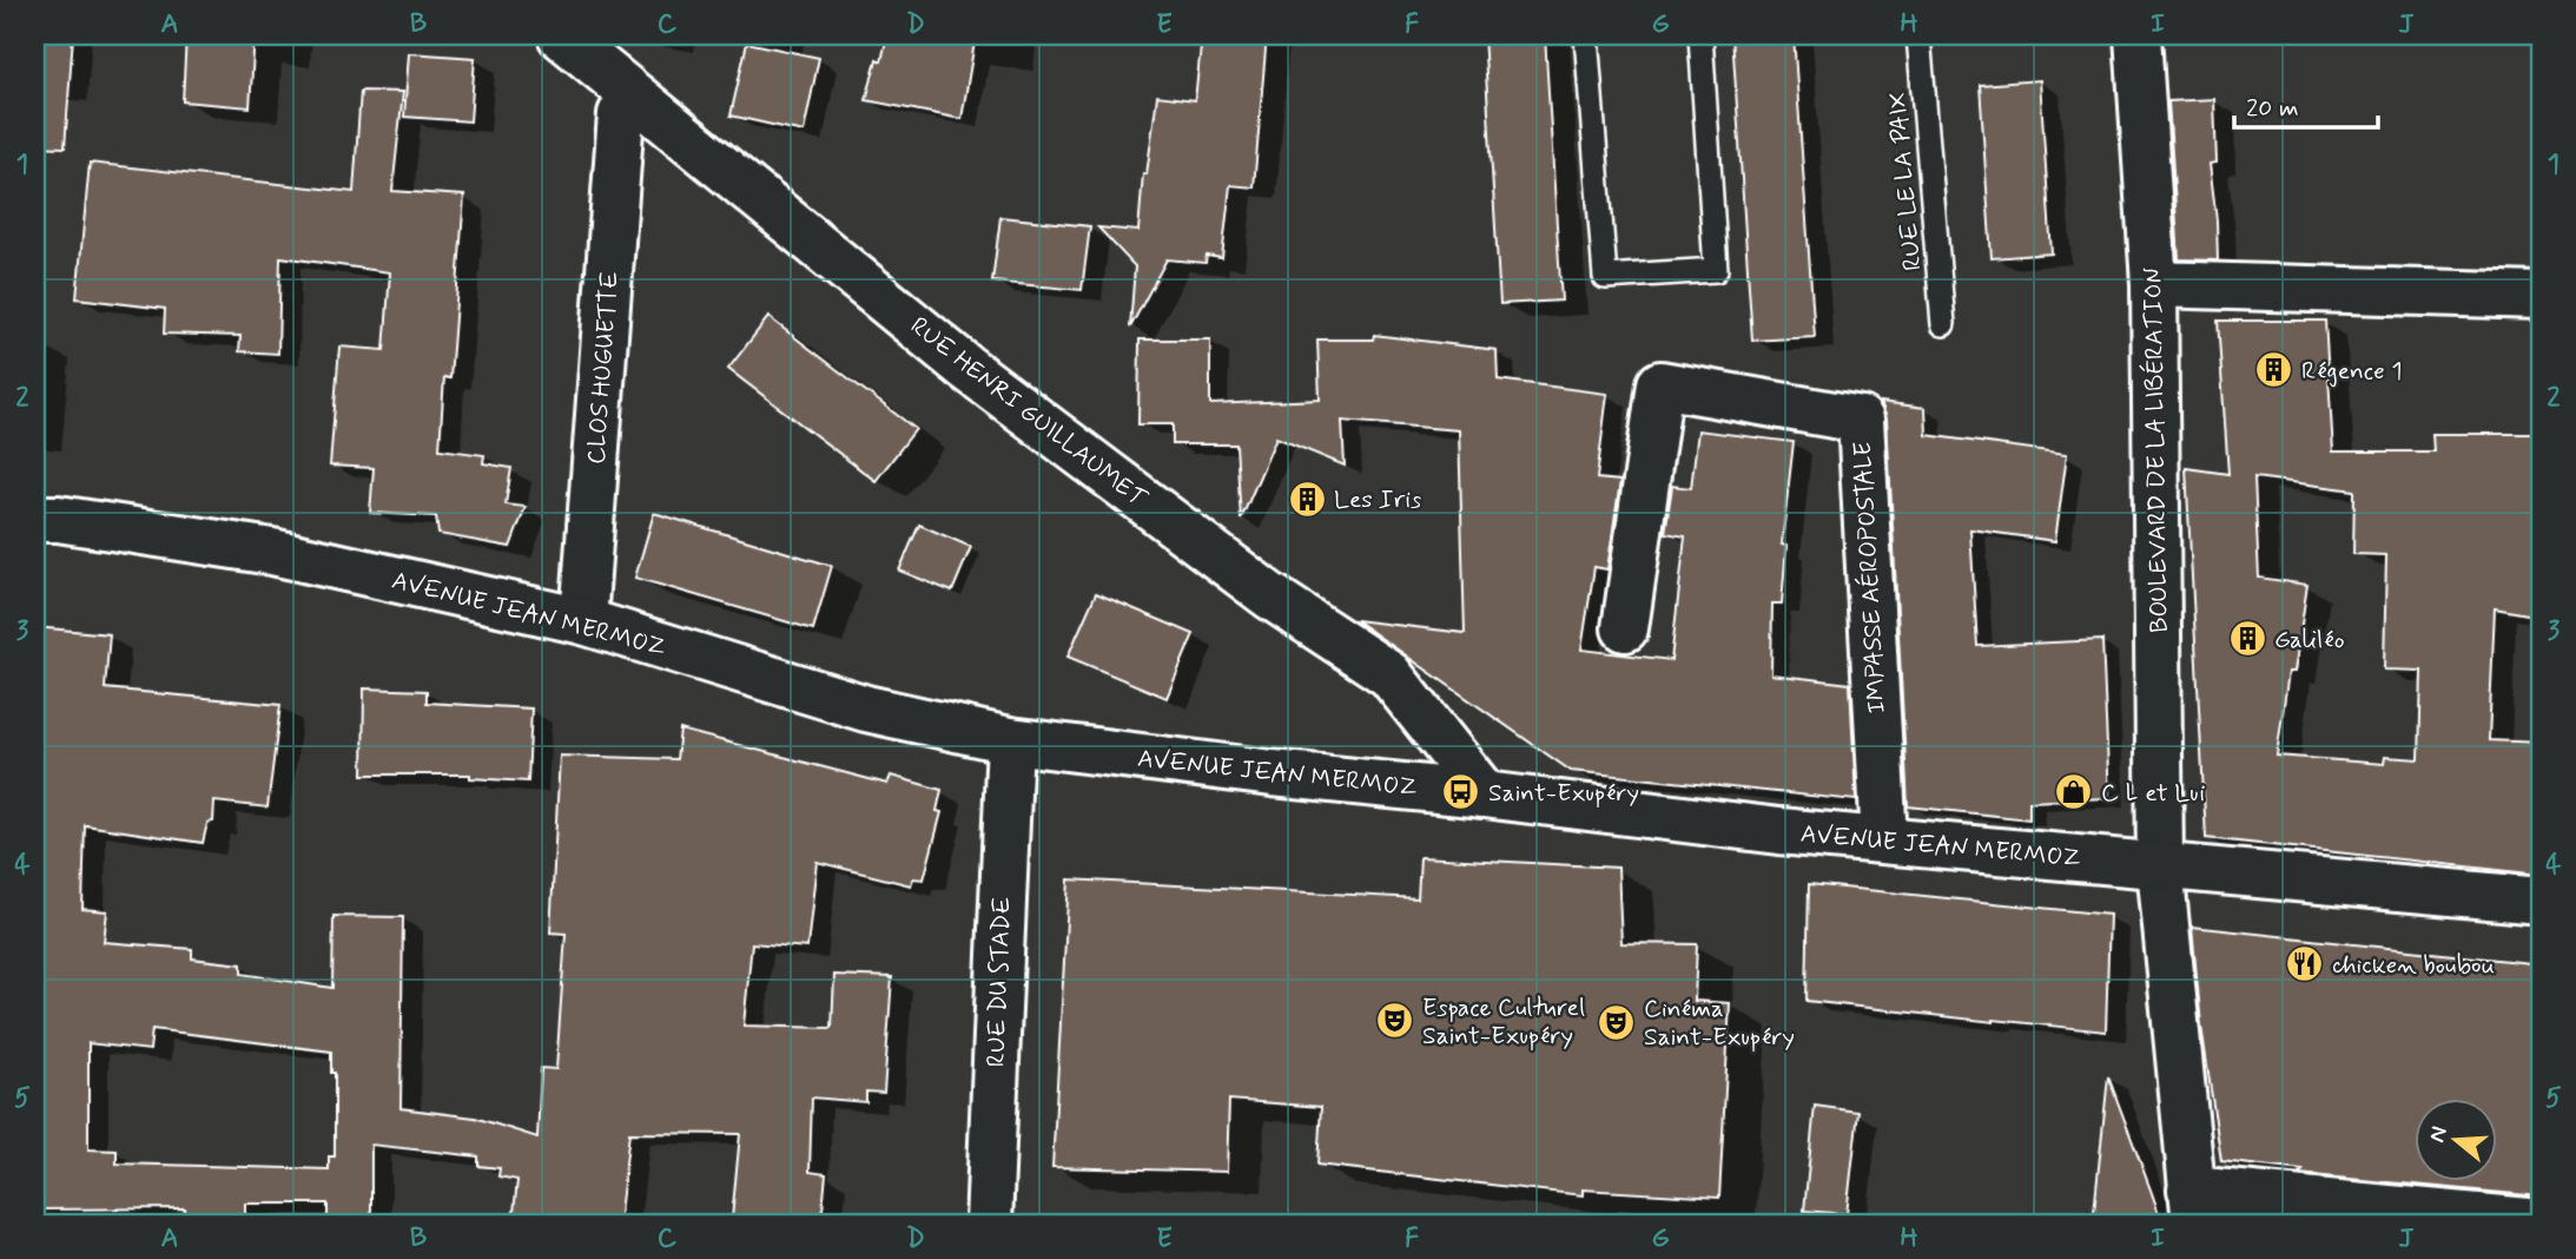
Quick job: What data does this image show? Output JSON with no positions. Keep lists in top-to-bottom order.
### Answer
{
  "streets": {
    "street": [
      "CLOS HUGUETTE",
      "RUE HENRI GUILLAUMET",
      "BOULEVARD DE LA LIBÉRATION",
      "IMPASSE AÉROPOSTALE",
      "AVENUE JEAN MERMOZ",
      "RUE DU STADE"
    ],
    "lane": ["RUE LE LA PAIX"]
  },
  "crossings": [
    ["CLOS HUGUETTE", "AVENUE JEAN MERMOZ"],
    ["RUE HENRI GUILLAUMET", "AVENUE JEAN MERMOZ"],
    ["BOULEVARD DE LA LIBÉRATION", "AVENUE JEAN MERMOZ"],
    ["IMPASSE AÉROPOSTALE", "AVENUE JEAN MERMOZ"],
    ["AVENUE JEAN MERMOZ", "RUE DU STADE"]
  ],
  "places": {
    "building": ["Régence 1", "Les Iris", "Galiléo"],
    "bus stop": ["Saint-Exupéry"],
    "shop": ["C L et Lui"],
    "restaurant": ["chicken boubou"],
    "theatre": ["Espace Culturel Saint-Exupéry", "Cinéma Saint-Exupéry"]
  },
  "scale_bar": "20 m",
  "north": "left",
  "grid": {
    "columns": [
      "A",
      "B",
      "C",
      "D",
      "E",
      "F",
      "G",
      "H",
      "I",
      "J"
    ],
    "rows": [
      "1",
      "2",
      "3",
      "4",
      "5"
    ]
  }
}
